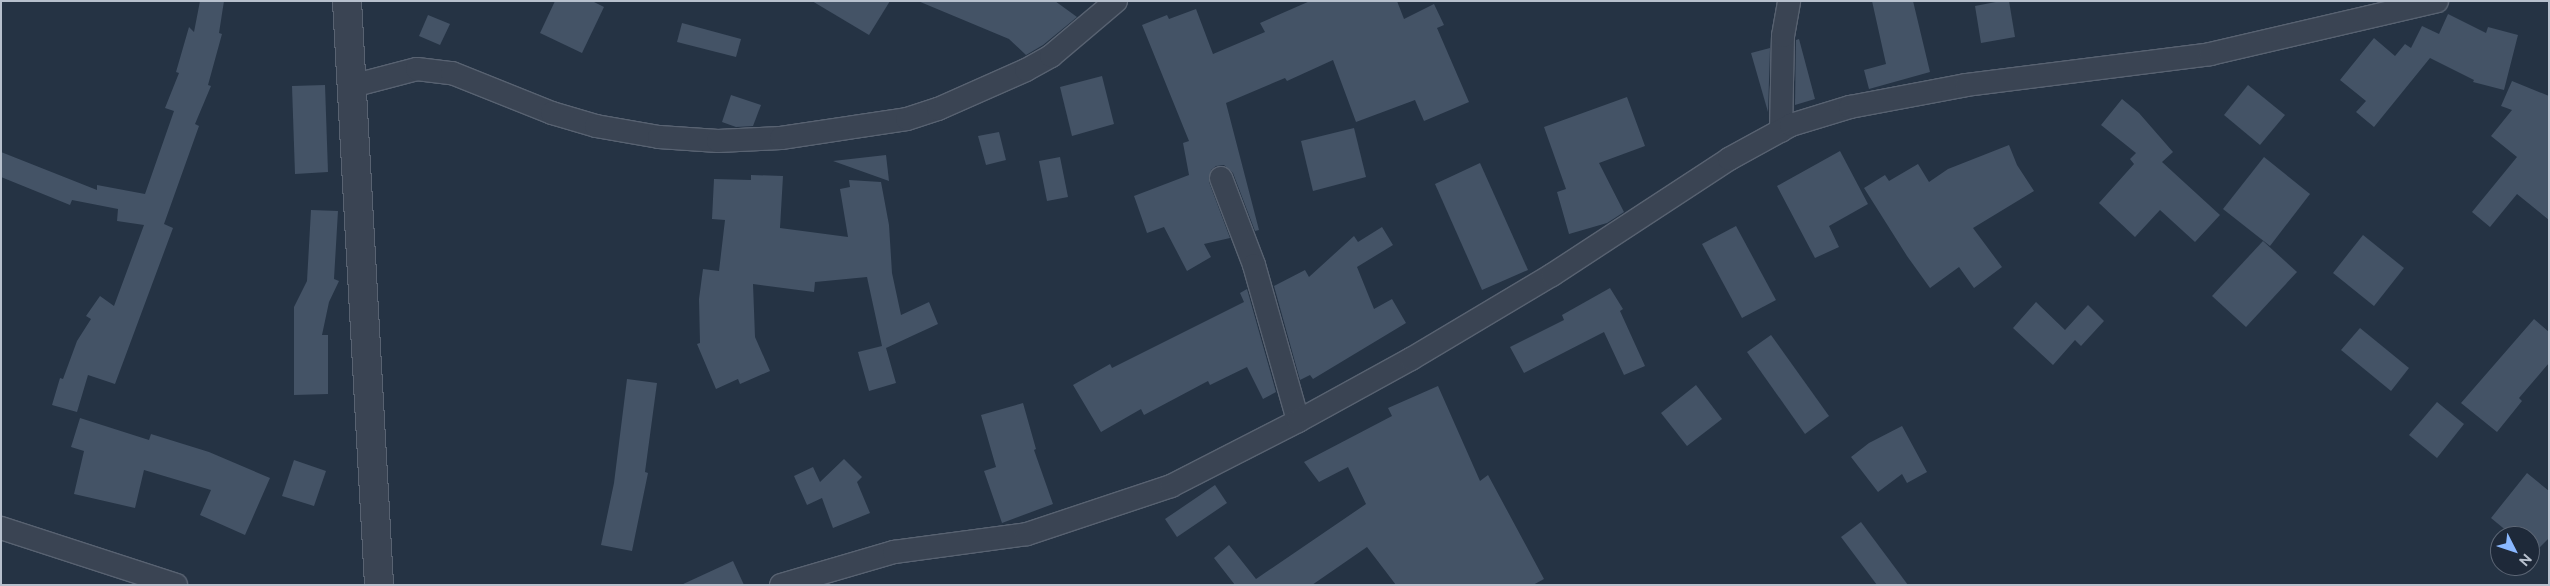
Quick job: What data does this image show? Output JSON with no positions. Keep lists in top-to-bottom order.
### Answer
{
  "north": "bottom right"
}
